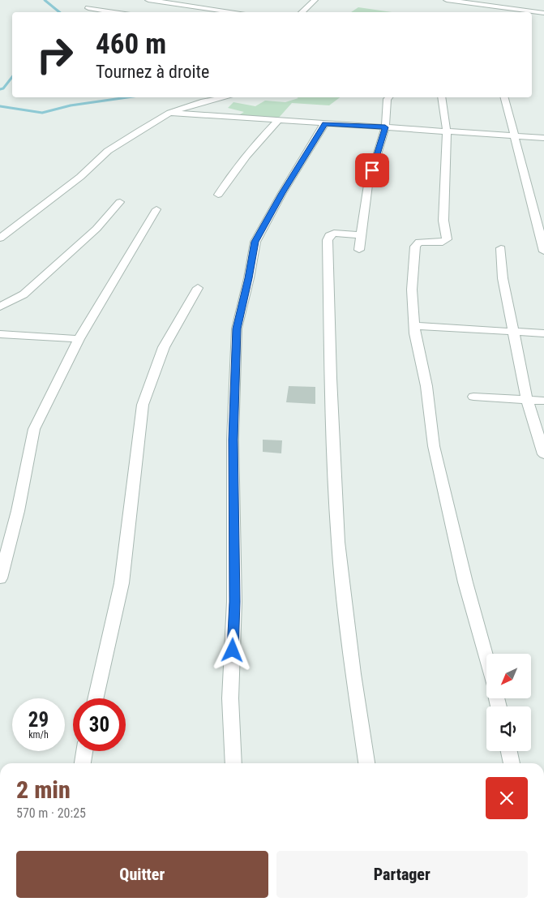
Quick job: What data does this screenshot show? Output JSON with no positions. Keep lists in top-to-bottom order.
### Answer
{
  "north": "bottom left",
  "page": {
    "turn": ["460 m", "Tournez à droite"],
    "speed": "29 km/h",
    "limit": "30",
    "heading": ["2 min", "570 m · 20:25"],
    "buttons": ["Quitter", "Partager"]
  }
}
